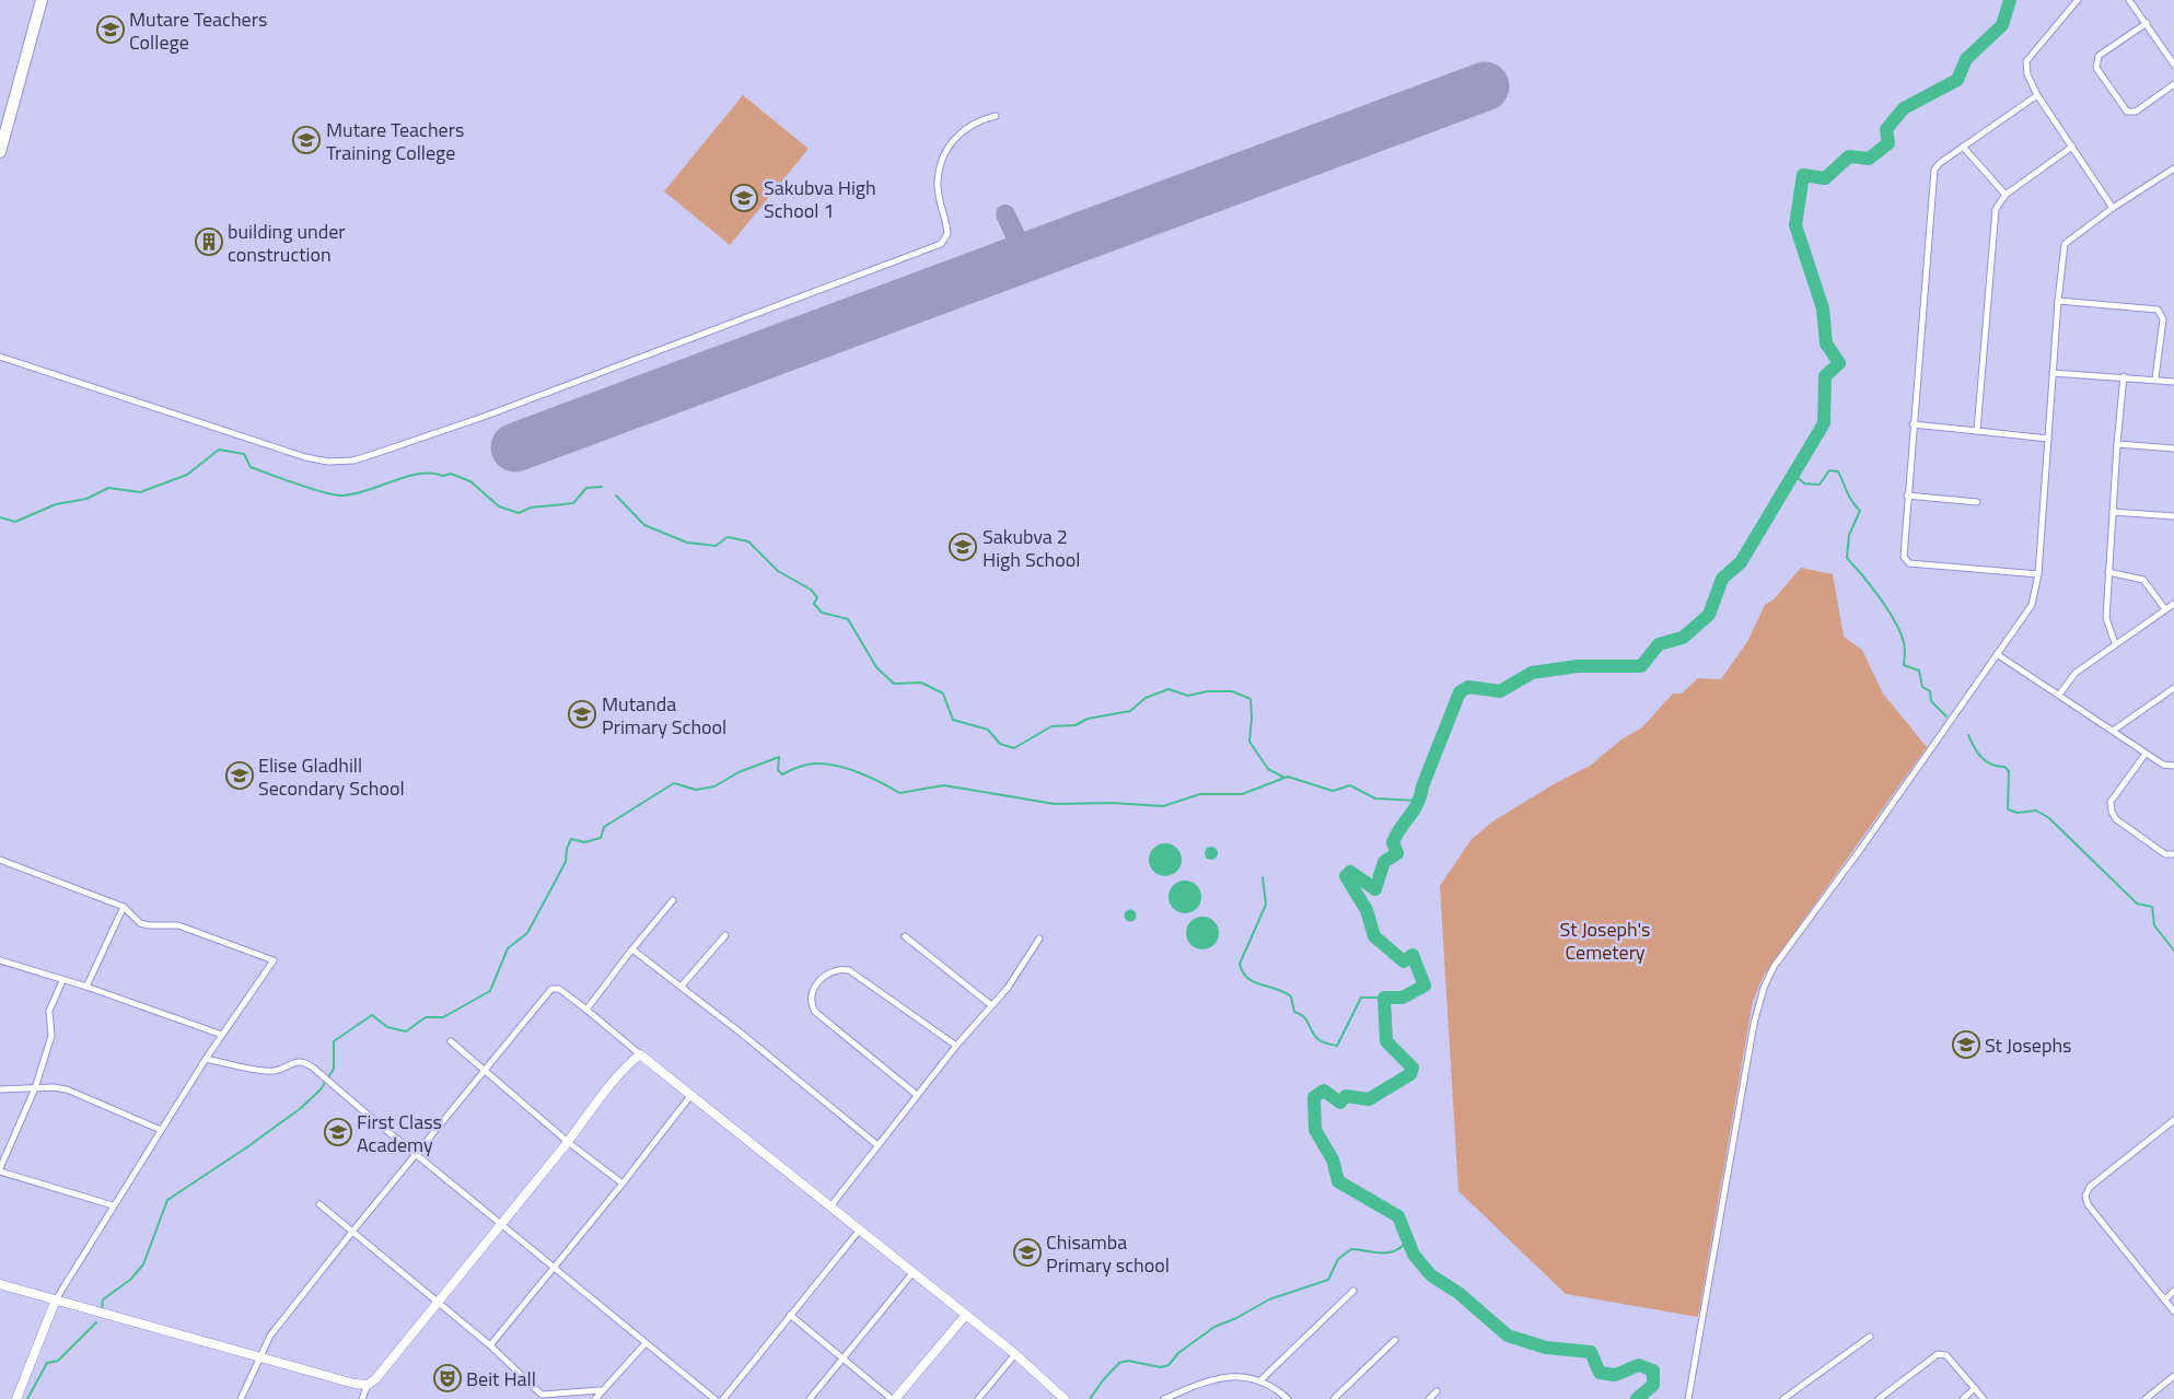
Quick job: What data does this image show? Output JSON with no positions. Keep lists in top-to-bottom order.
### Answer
{
  "parks": ["St Joseph's Cemetery"],
  "places": {
    "school or university": [
      "Mutare Teachers College",
      "Mutare Teachers Training College",
      "Sakubva High School 1",
      "Sakubva 2 High School",
      "Mutanda Primary School",
      "Elise Gladhill Secondary School",
      "St Josephs",
      "First Class Academy",
      "Chisamba Primary school"
    ],
    "building": ["building under construction"],
    "theatre": ["Beit Hall"]
  }
}
